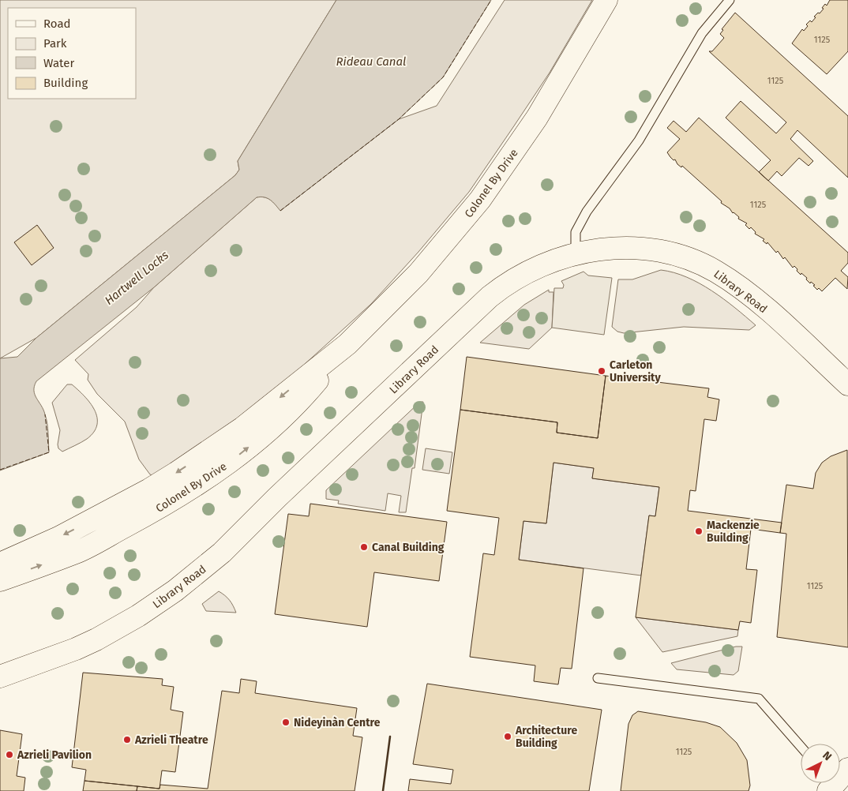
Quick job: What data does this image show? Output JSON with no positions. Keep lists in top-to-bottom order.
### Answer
{
  "streets": {
    "main road": ["Colonel By Drive", "Library Road"]
  },
  "water": ["Rideau Canal", "Hartwell Locks"],
  "places": [
    "Carleton University",
    "Mackenzie Building",
    "Canal Building",
    "Nideyinàn Centre",
    "Architecture Building",
    "Azrieli Theatre",
    "Azrieli Pavilion"
  ],
  "house_numbers": [
    "1125",
    "1125",
    "1125",
    "1125",
    "1125"
  ],
  "legend": [
    "Road",
    "Park",
    "Water",
    "Building"
  ],
  "north": "top right"
}
